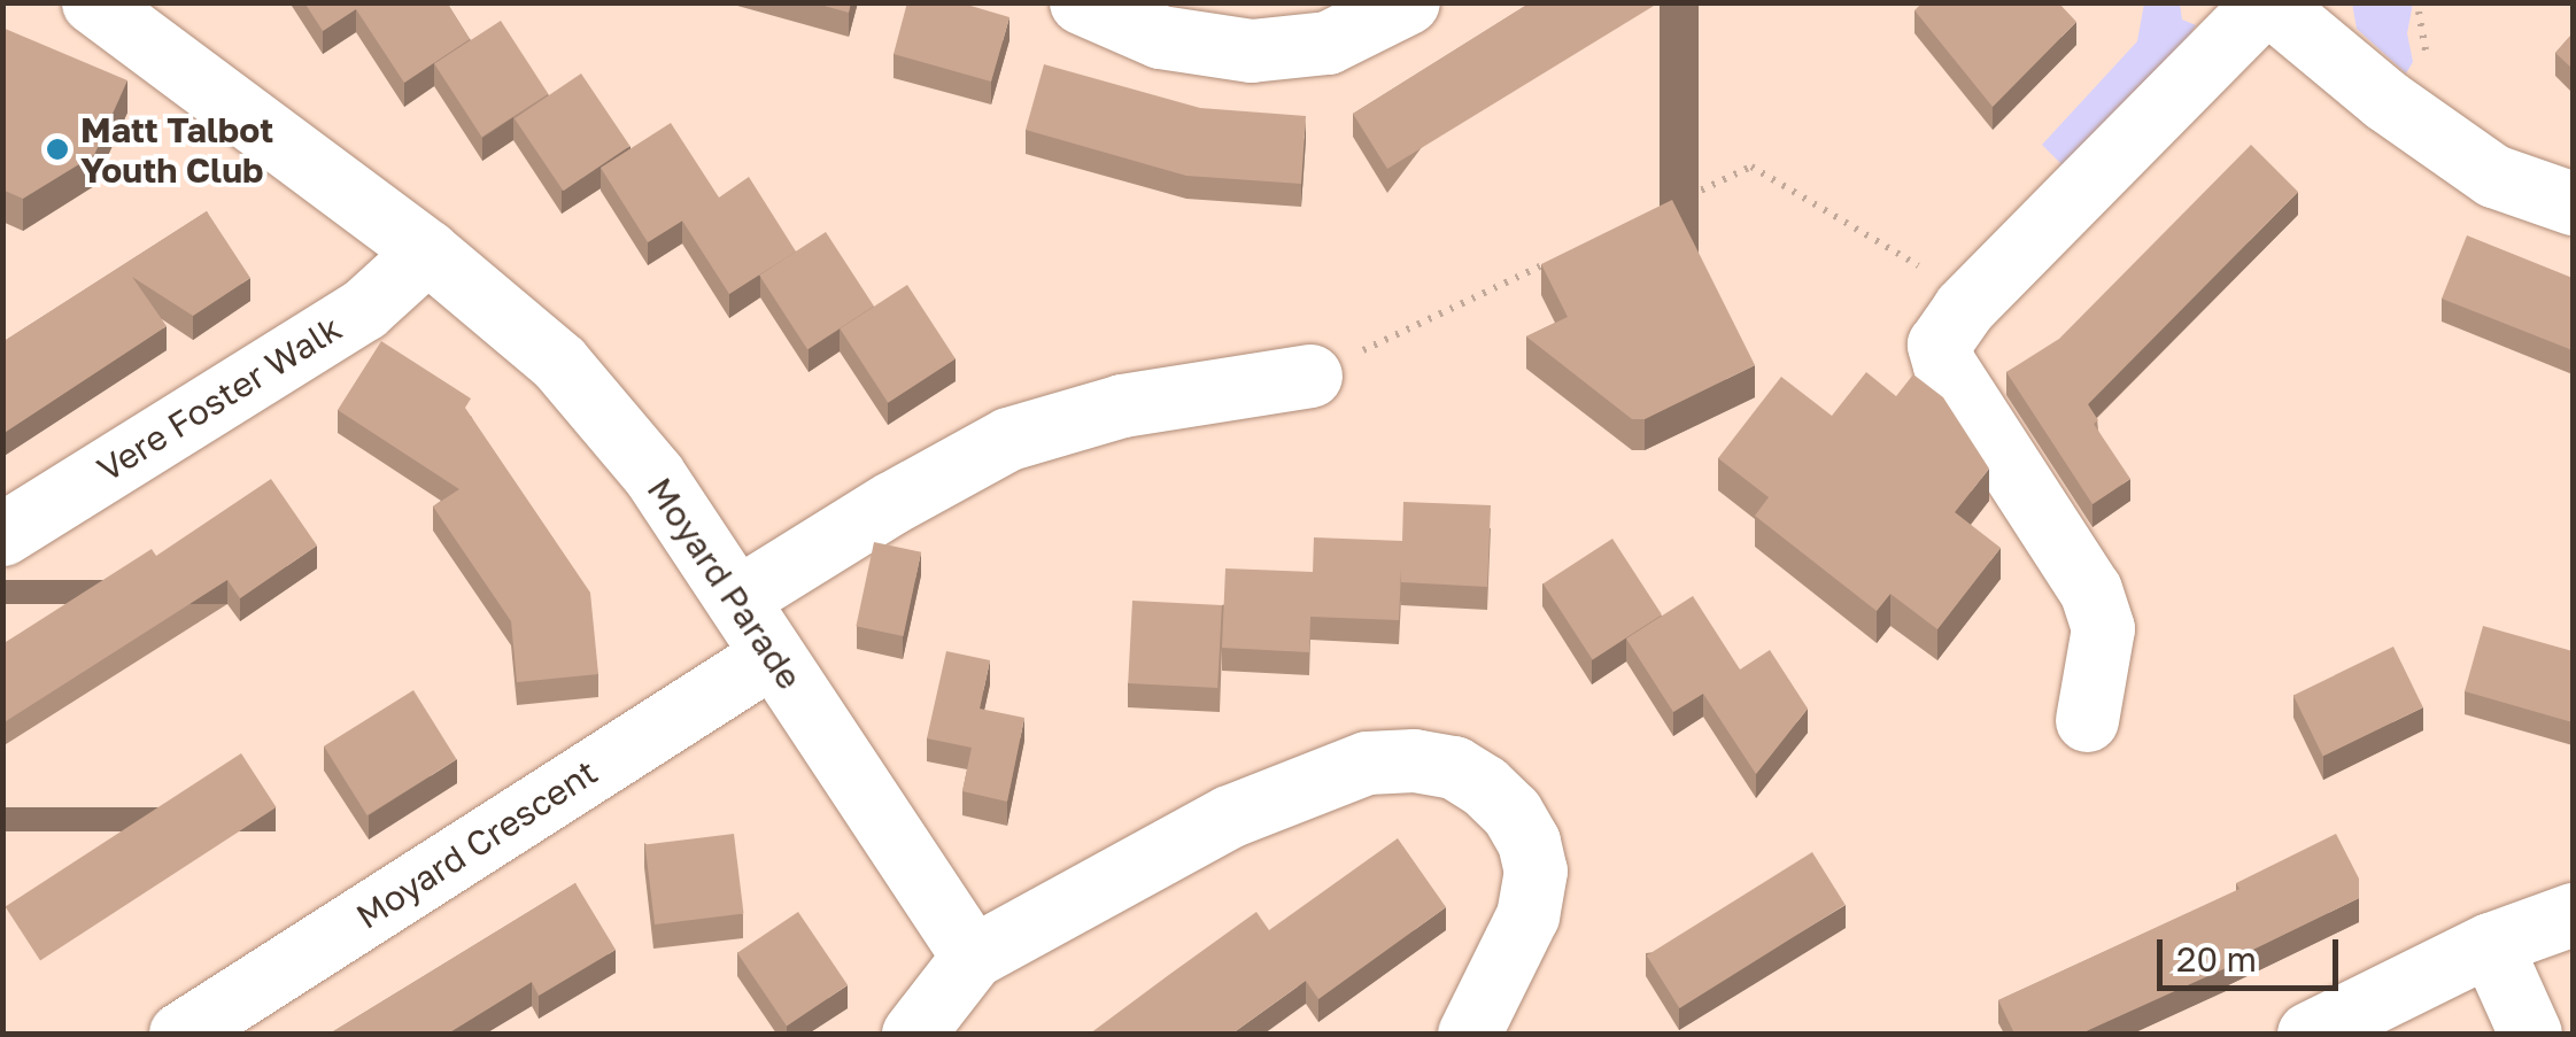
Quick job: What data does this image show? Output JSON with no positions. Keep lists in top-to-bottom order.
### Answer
{
  "streets": {
    "street": ["Vere Foster Walk", "Moyard Parade", "Moyard Crescent"]
  },
  "crossings": [
    ["Vere Foster Walk", "Moyard Parade"],
    ["Moyard Parade", "Moyard Crescent"]
  ],
  "places": ["Matt Talbot Youth Club"],
  "scale_bar": "20 m"
}
